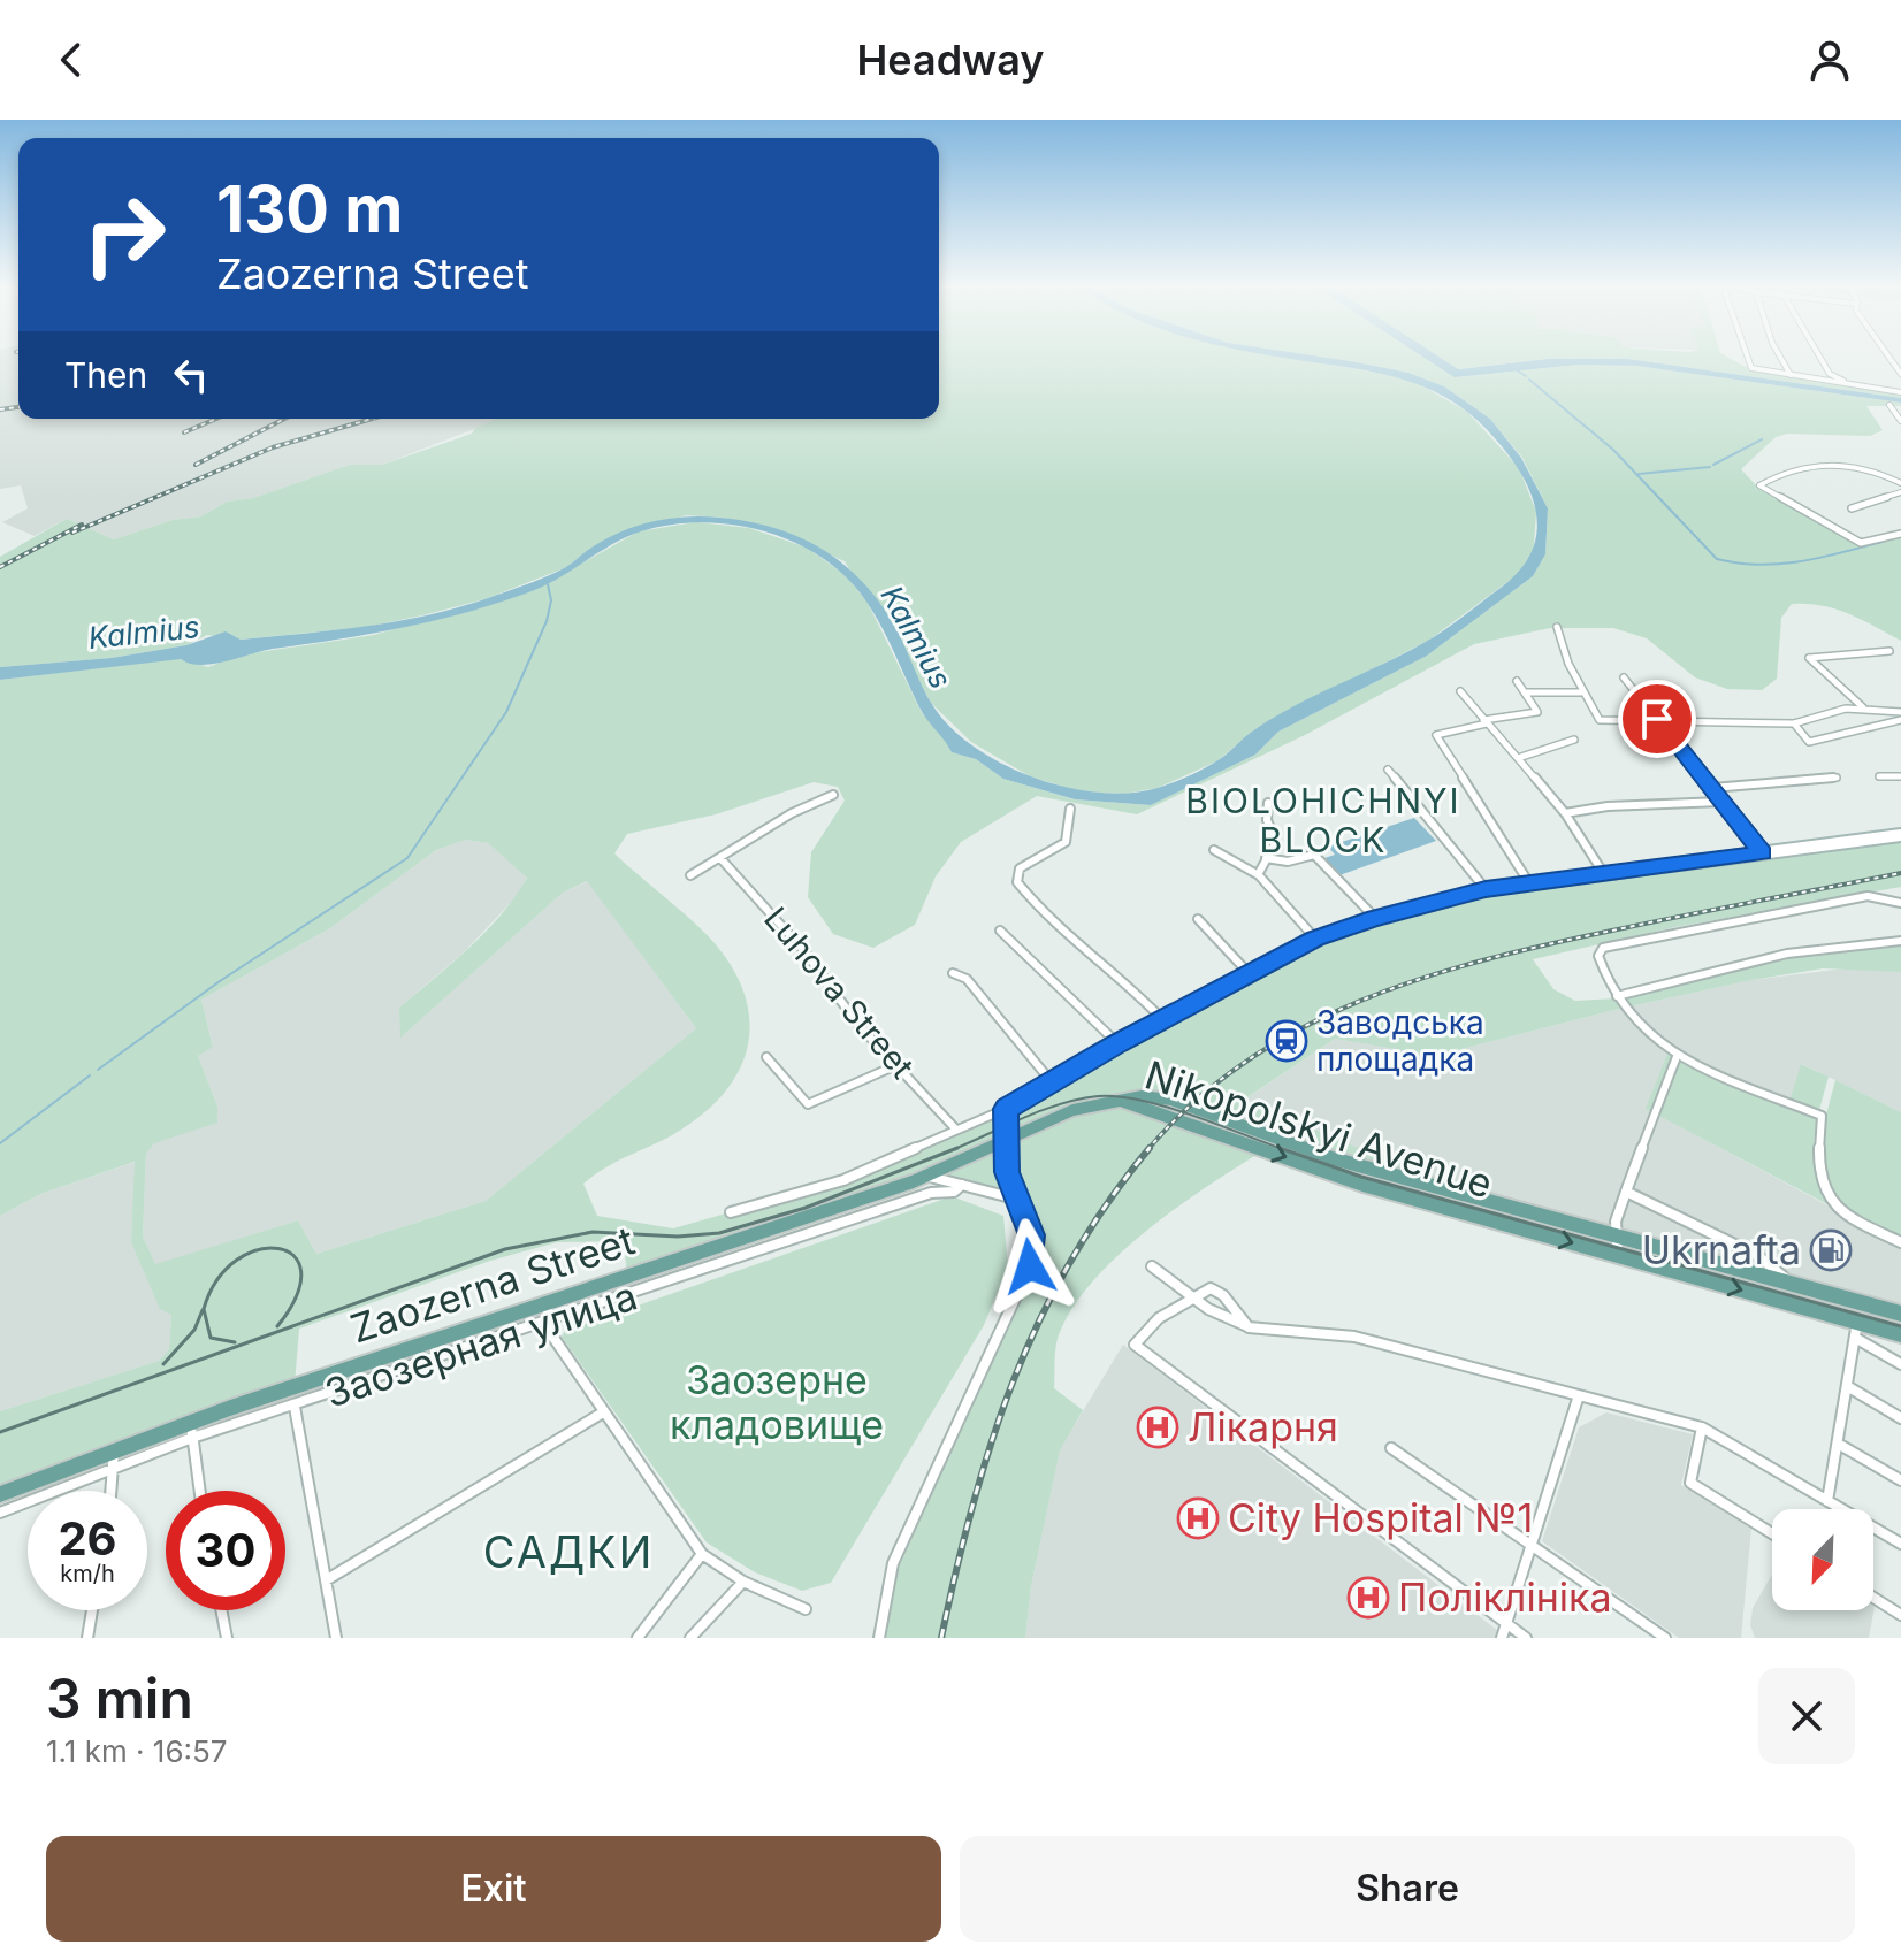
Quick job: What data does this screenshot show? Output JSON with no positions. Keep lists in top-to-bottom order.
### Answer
{
  "streets": {
    "main road": ["Nikopolskyi Avenue", "Zaozerna Street"],
    "street": ["Luhova Street", "Заозерная улица"]
  },
  "crossings": [
    ["Nikopolskyi Avenue", "Zaozerna Street"],
    ["Zaozerna Street", "Заозерная улица"]
  ],
  "districts": ["BIOLOHICHNYI BLOCK", "САДКИ"],
  "water": ["Kalmius"],
  "parks": ["Заозерне кладовище"],
  "places": {
    "station": ["Заводська площадка"],
    "fuel station": ["Ukrnafta"],
    "hospital": ["Лікарня", "City Hospital №1", "Поліклініка"]
  },
  "north": "bottom left",
  "page": {
    "header": "Headway",
    "turn": ["130 m", "Zaozerna Street"],
    "then": "Then",
    "speed": "26 km/h",
    "limit": "30",
    "heading": ["3 min", "1.1 km · 16:57"],
    "buttons": ["Exit", "Share"]
  }
}
